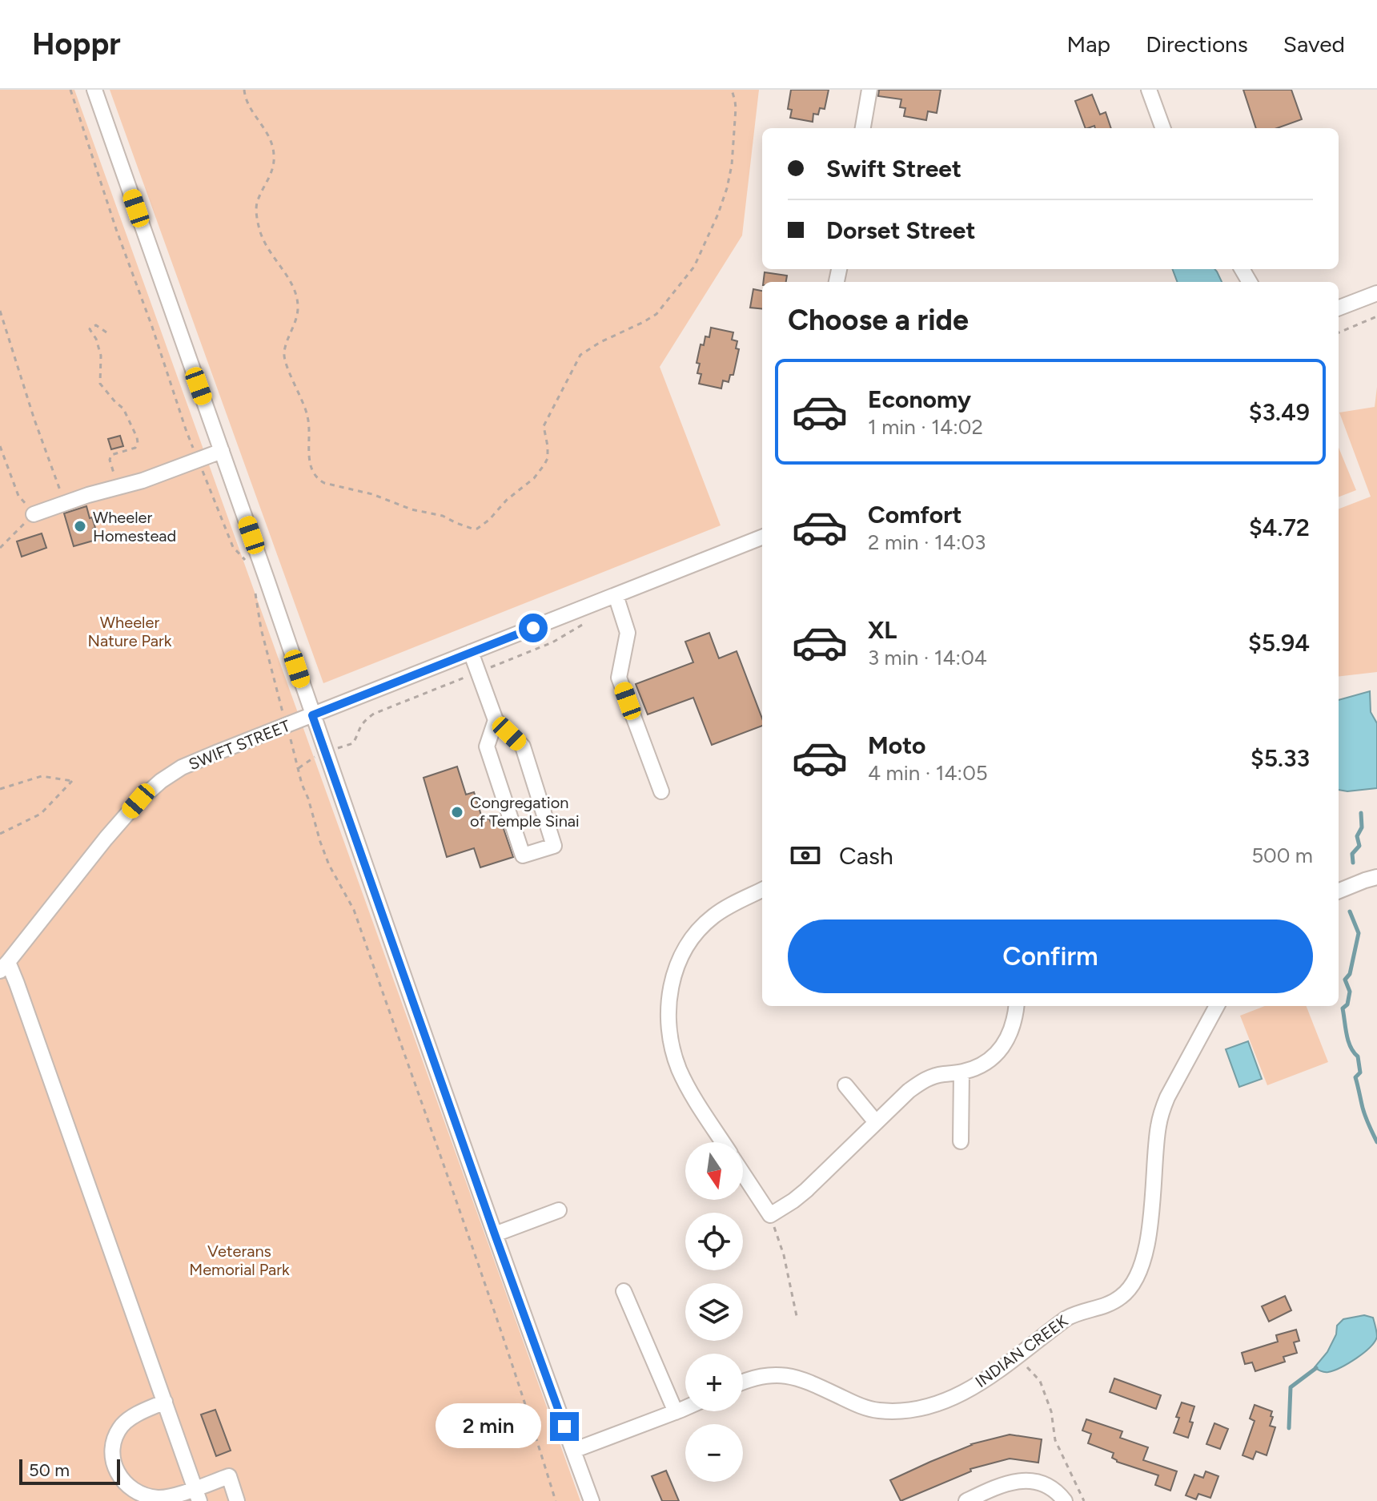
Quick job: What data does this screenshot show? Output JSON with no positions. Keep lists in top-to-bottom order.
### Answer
{
  "streets": {
    "street": ["SWIFT STREET", "INDIAN CREEK"]
  },
  "parks": ["Wheeler Nature Park", "Veterans Memorial Park"],
  "places": ["Wheeler Homestead", "Congregation of Temple Sinai"],
  "scale_bar": "50 m",
  "north": "bottom",
  "page": {
    "header": "Hoppr",
    "nav": ["Map", "Directions", "Saved"],
    "banner": ["Swift Street", "Dorset Street"],
    "heading": "Choose a ride",
    "list": [
      {
        "name": "Economy",
        "note": "1 min · 14:02",
        "value": "$3.49"
      },
      {
        "name": "Comfort",
        "note": "2 min · 14:03",
        "value": "$4.72"
      },
      {
        "name": "XL",
        "note": "3 min · 14:04",
        "value": "$5.94"
      },
      {
        "name": "Moto",
        "note": "4 min · 14:05",
        "value": "$5.33"
      }
    ],
    "pay": ["Cash", "500 m"],
    "buttons": "Confirm",
    "map_buttons": ["+", "−"],
    "bubble": "2 min",
    "scale": "50 m"
  }
}
